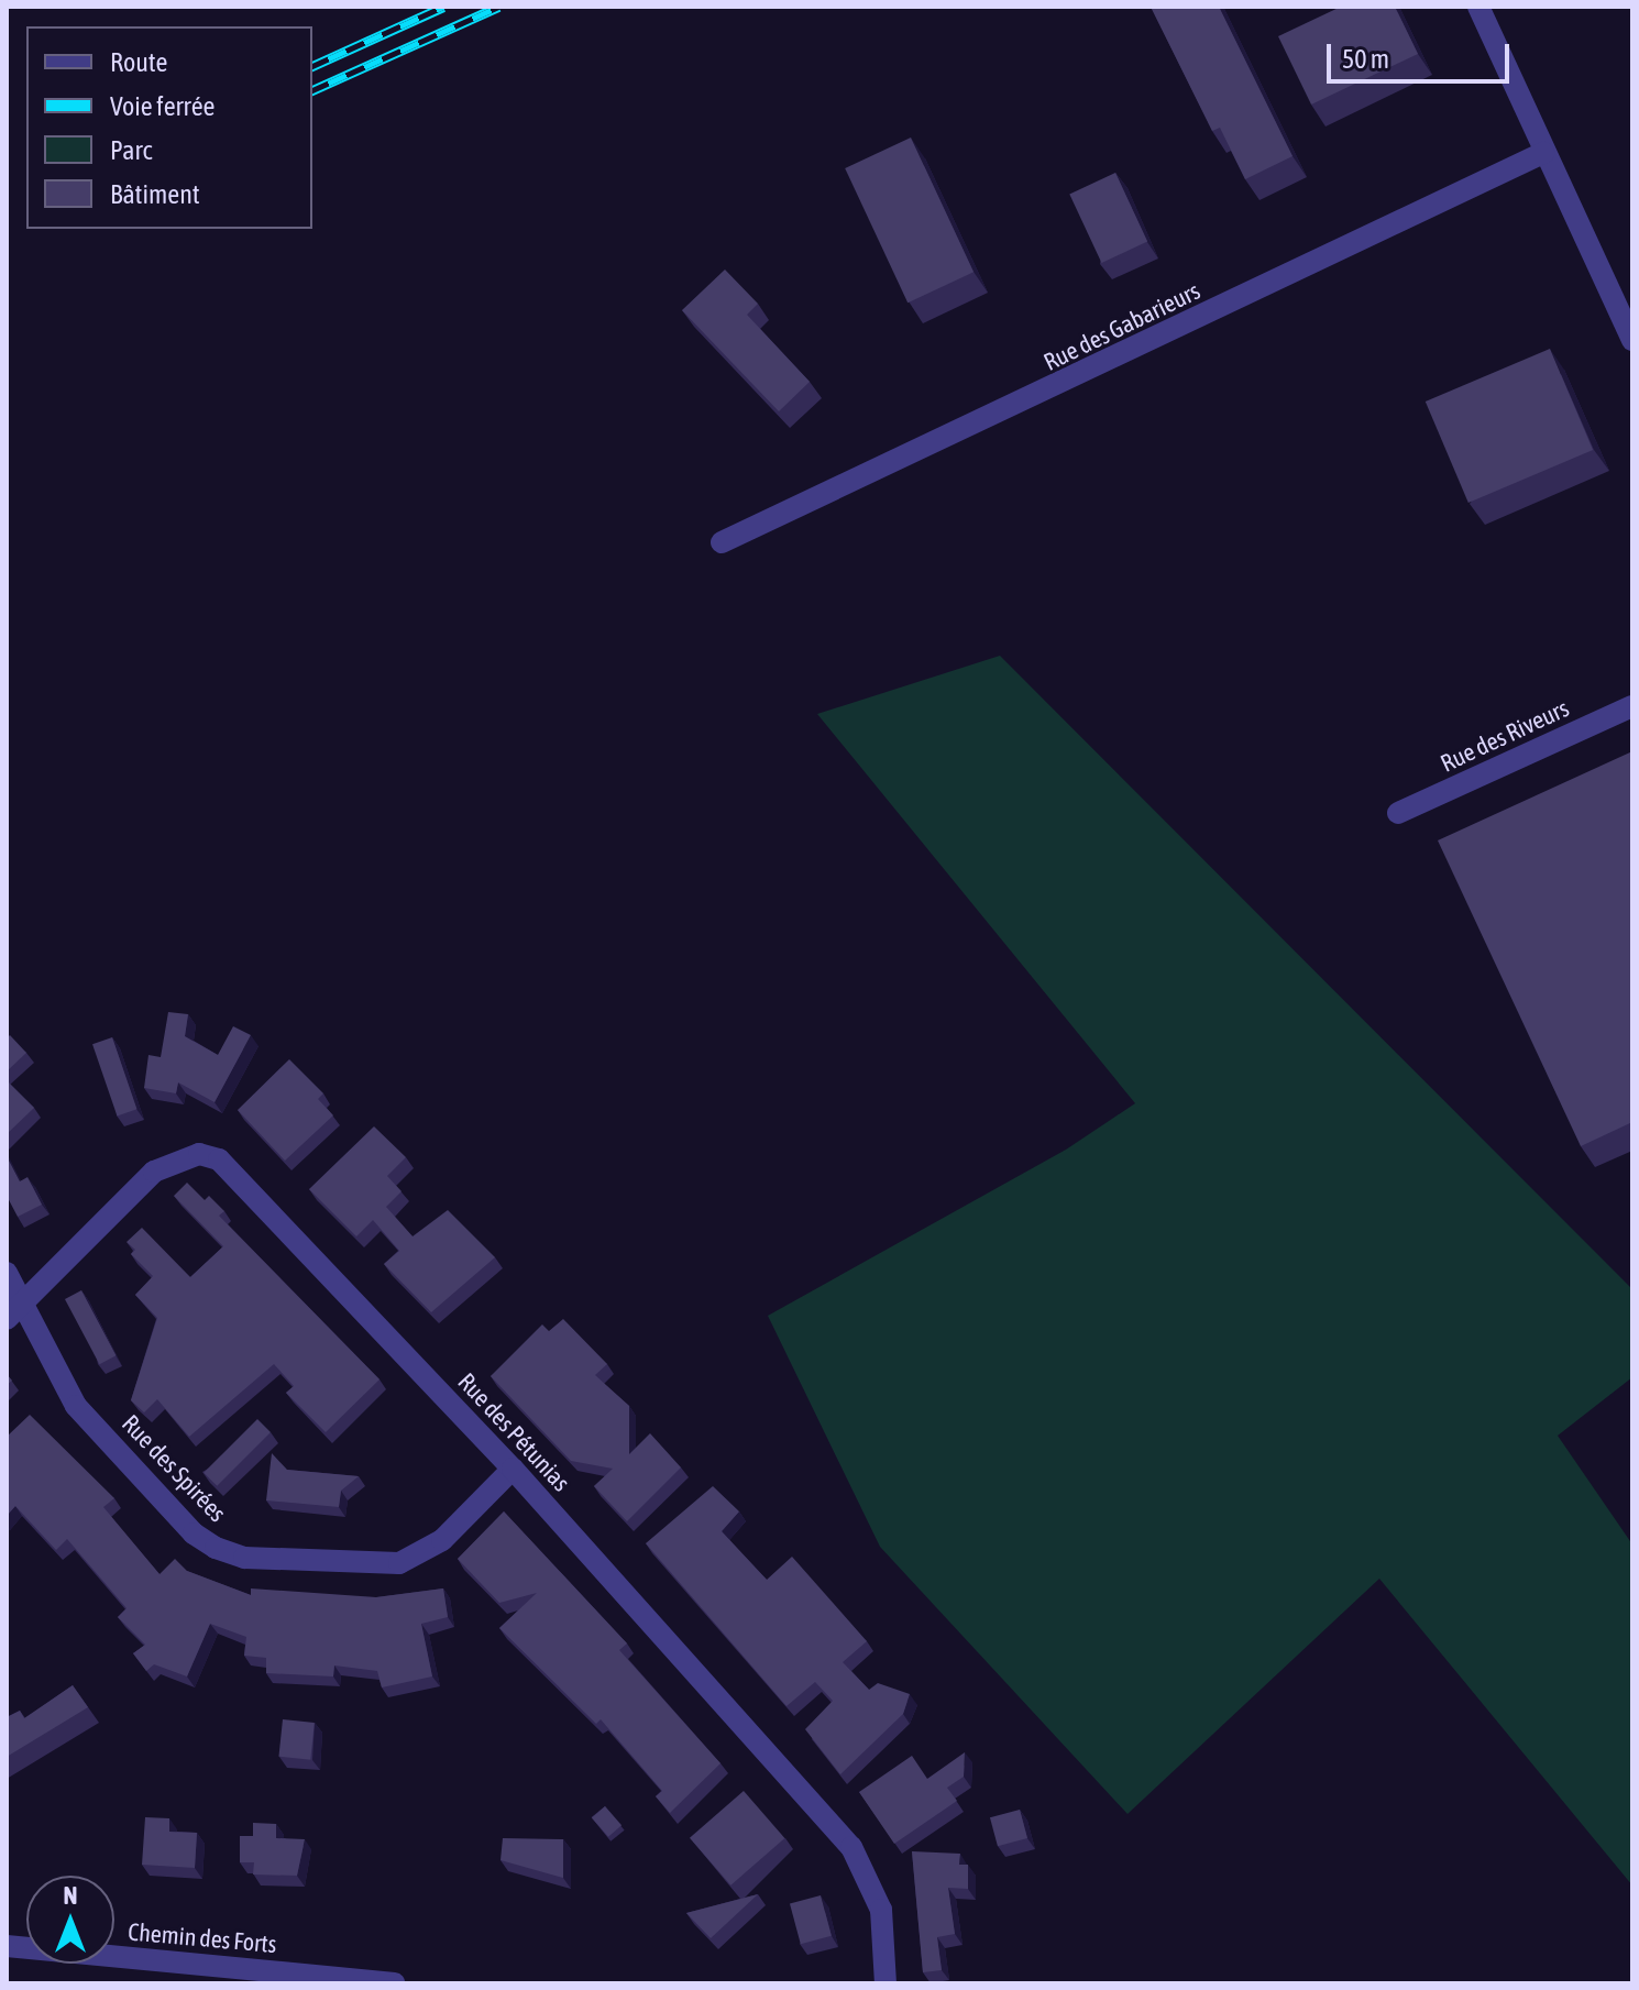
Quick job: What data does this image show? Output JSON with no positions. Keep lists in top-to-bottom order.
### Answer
{
  "streets": {
    "street": [
      "Rue des Gabarieurs",
      "Rue des Riveurs",
      "Rue des Pétunias",
      "Rue des Spirées",
      "Chemin des Forts"
    ]
  },
  "crossings": [
    ["Rue des Pétunias", "Rue des Spirées"]
  ],
  "legend": [
    "Route",
    "Voie ferrée",
    "Parc",
    "Bâtiment"
  ],
  "scale_bar": "50 m",
  "north": "top"
}
